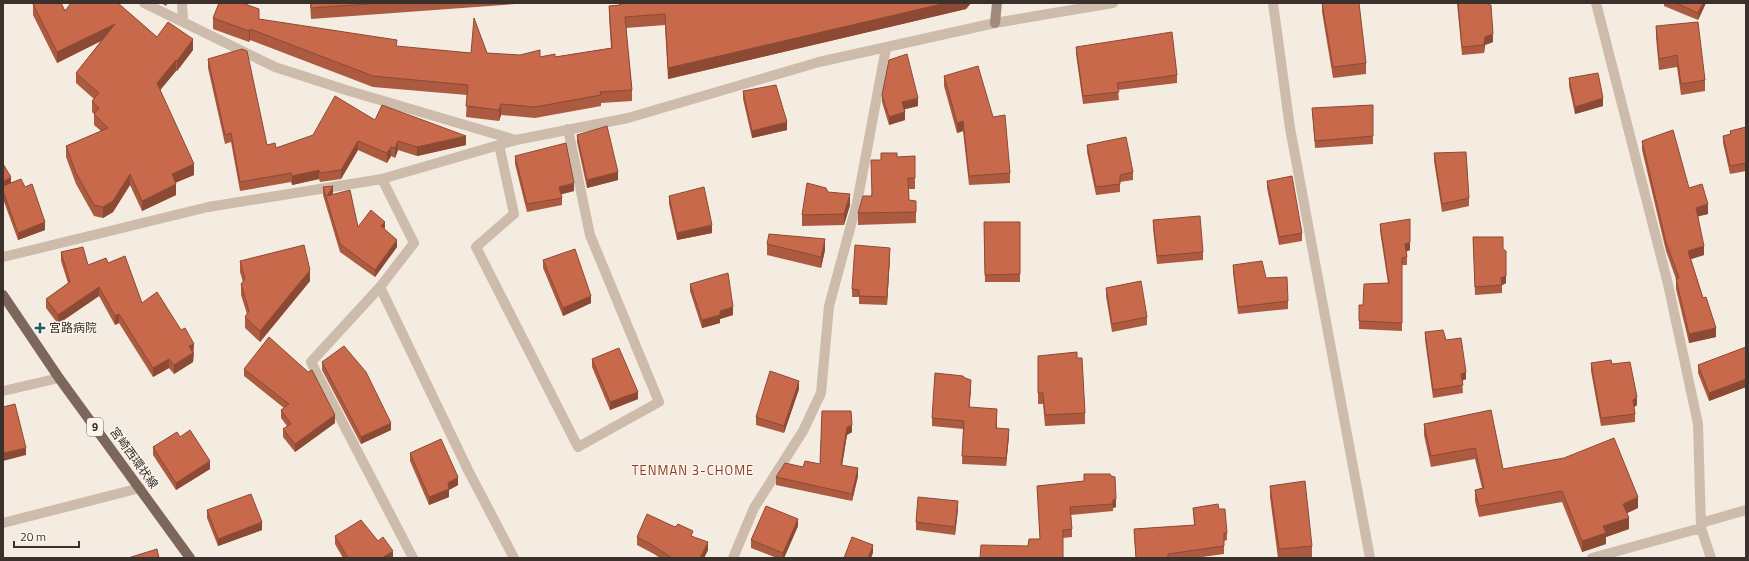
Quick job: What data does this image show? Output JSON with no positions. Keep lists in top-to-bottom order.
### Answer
{
  "streets": {
    "main road": ["9", "宮崎西環状線"]
  },
  "districts": ["TENMAN 3-CHOME"],
  "places": {
    "health": ["宮路病院"]
  },
  "scale_bar": "20 m"
}
